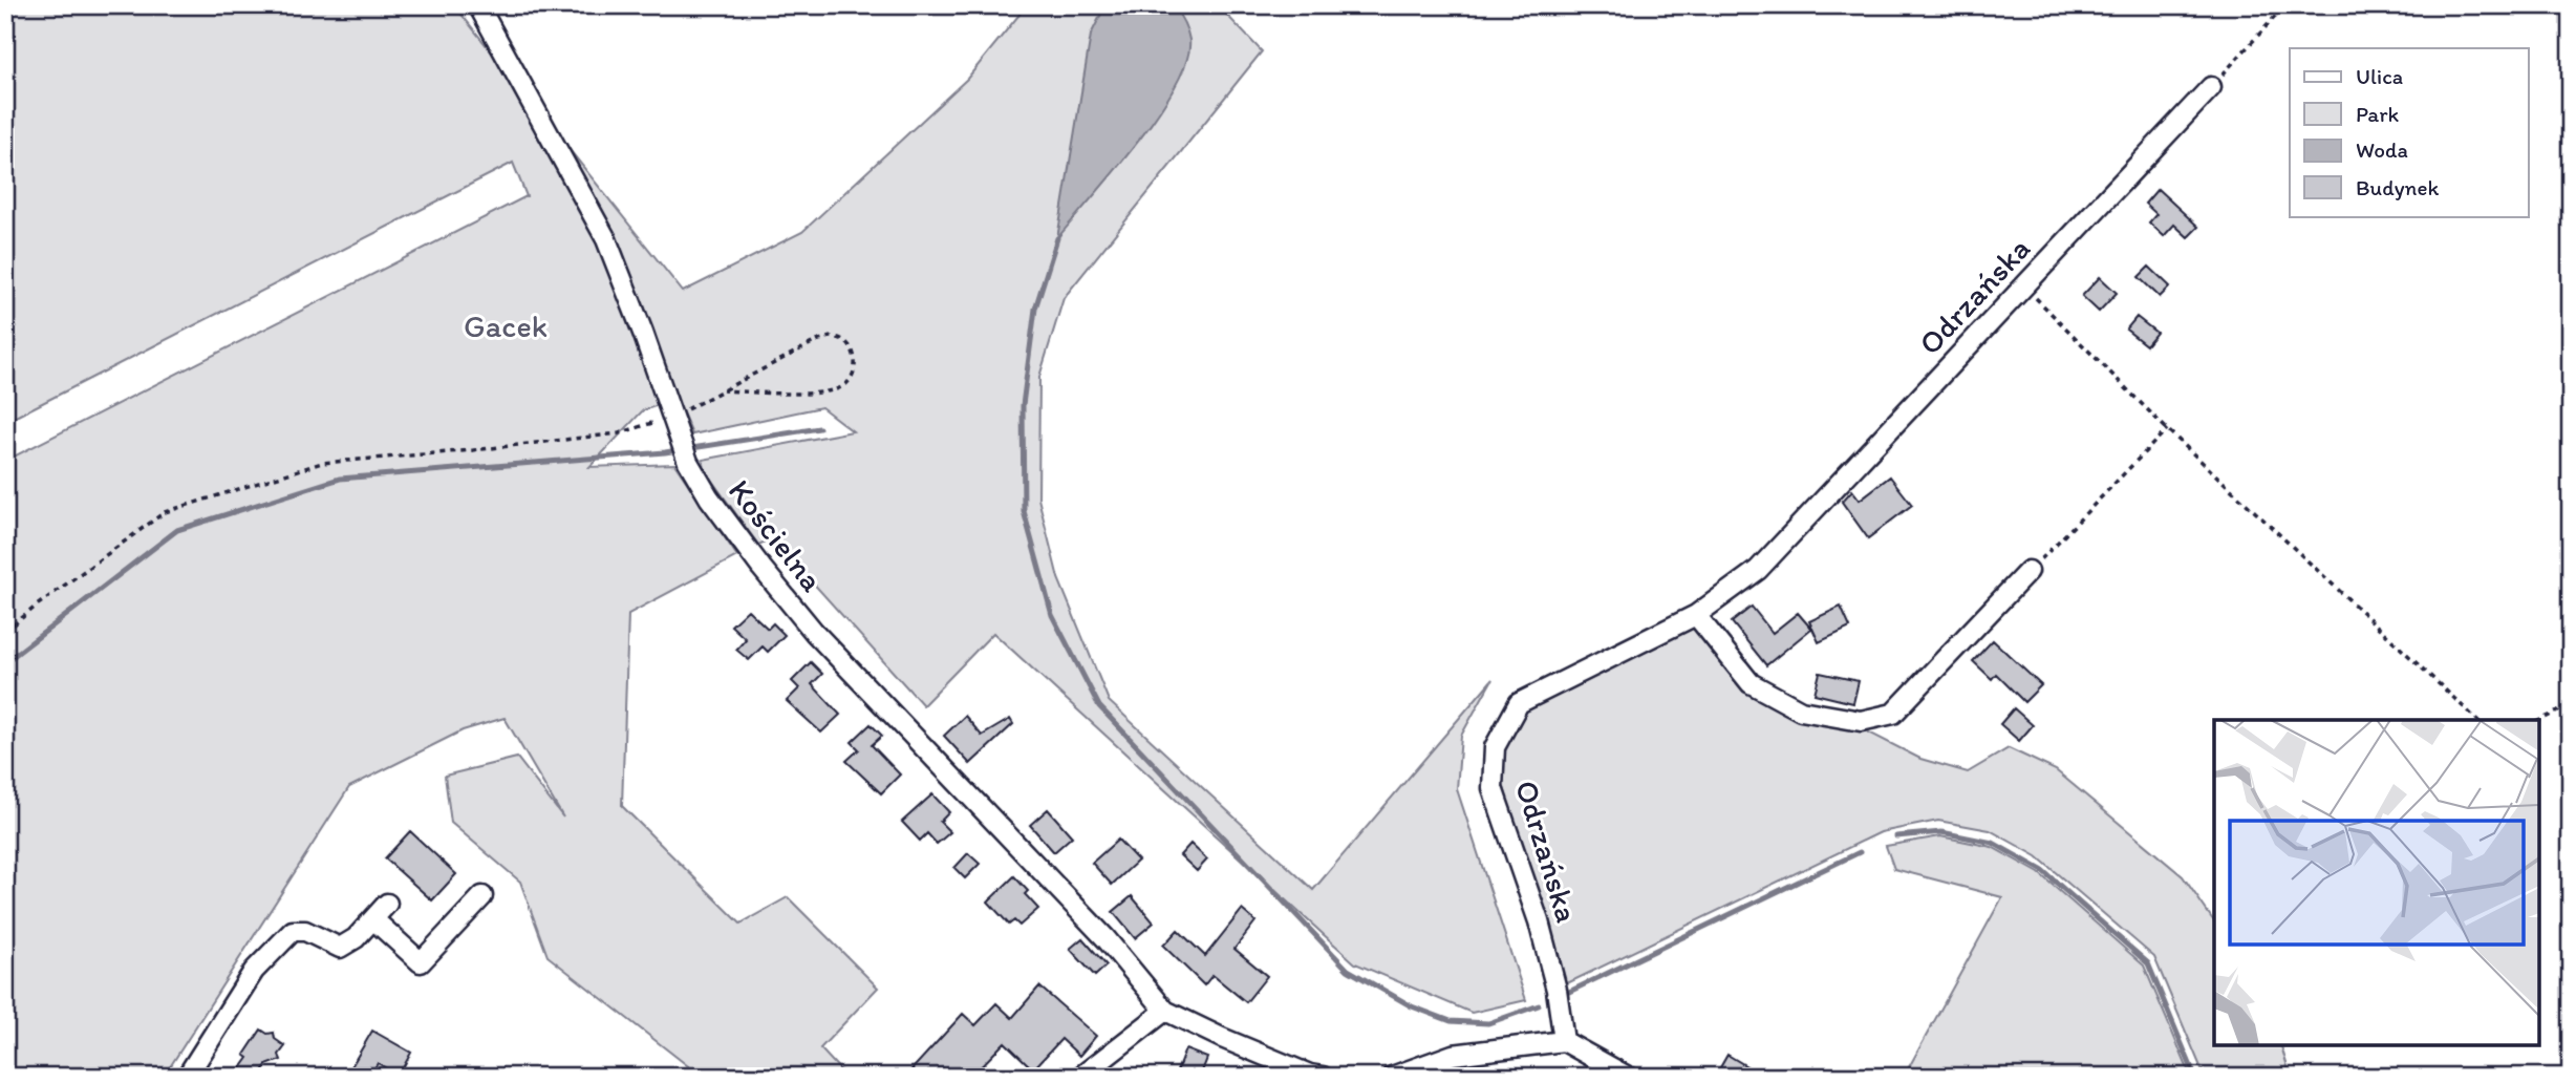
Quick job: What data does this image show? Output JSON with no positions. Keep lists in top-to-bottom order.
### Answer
{
  "streets": {
    "street": ["Odrzańska", "Kościelna"]
  },
  "parks": ["Gacek"],
  "legend": [
    "Ulica",
    "Park",
    "Woda",
    "Budynek"
  ]
}
